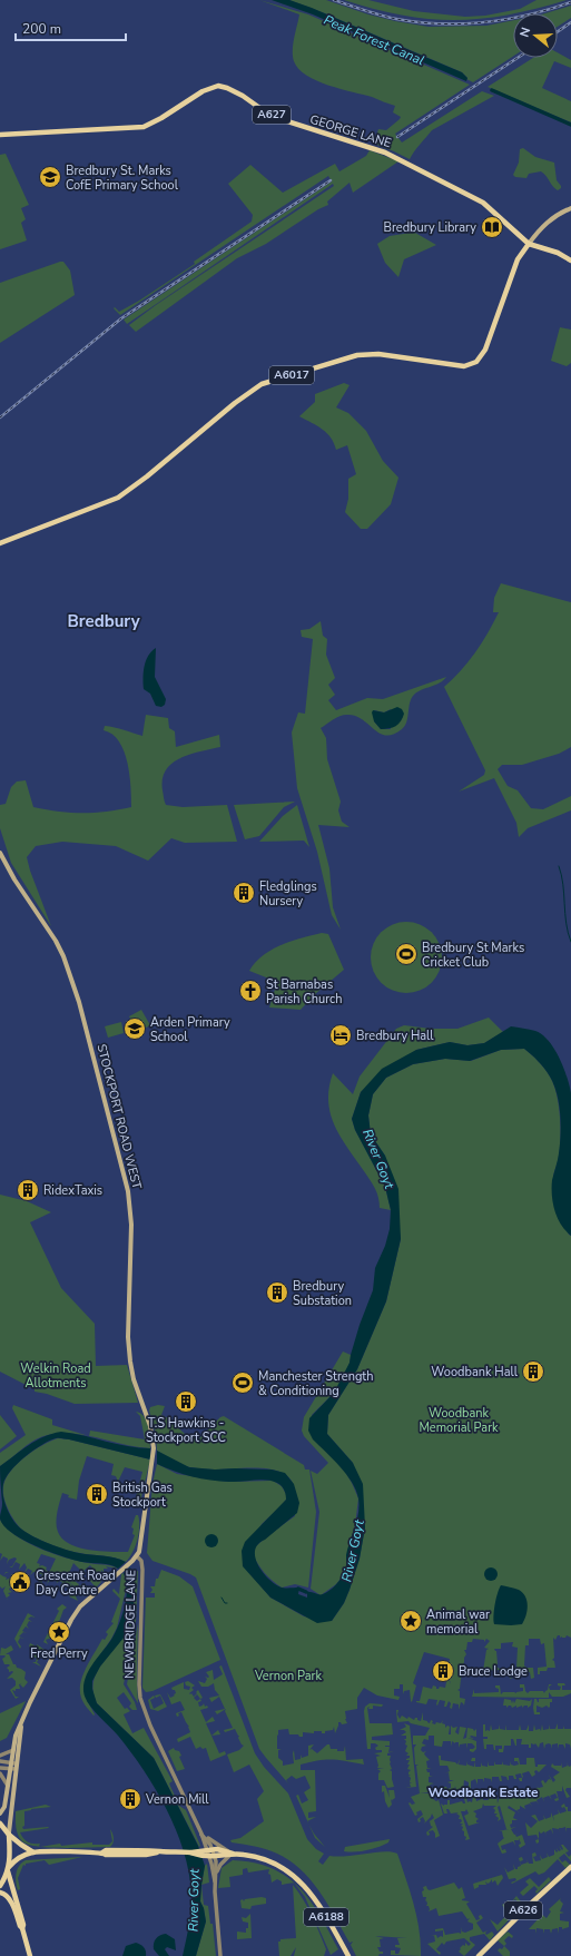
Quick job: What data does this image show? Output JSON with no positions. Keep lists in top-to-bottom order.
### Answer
{
  "streets": {
    "main road": [
      "A627",
      "GEORGE LANE",
      "A6017",
      "STOCKPORT ROAD WEST",
      "NEWBRIDGE LANE",
      "A626",
      "A6188"
    ]
  },
  "crossings": [
    ["A627", "GEORGE LANE"],
    ["A627", "A6017"],
    ["GEORGE LANE", "A6017"],
    ["STOCKPORT ROAD WEST", "NEWBRIDGE LANE"],
    ["NEWBRIDGE LANE", "A6188"]
  ],
  "districts": ["Bredbury", "Woodbank Estate"],
  "water": ["Peak Forest Canal", "River Goyt"],
  "parks": ["Welkin Road Allotments", "Woodbank Memorial Park", "Vernon Park"],
  "places": {
    "school or university": ["Bredbury St. Marks CofE Primary School", "Arden Primary School"],
    "library": ["Bredbury Library"],
    "building": [
      "Fledglings Nursery",
      "RidexTaxis",
      "Bredbury Substation",
      "Woodbank Hall",
      "T.S Hawkins - Stockport SCC",
      "British Gas Stockport",
      "Bruce Lodge",
      "Vernon Mill"
    ],
    "sports": ["Bredbury St Marks Cricket Club", "Manchester Strength & Conditioning"],
    "church": ["St Barnabas Parish Church"],
    "hotel": ["Bredbury Hall"],
    "public building": ["Crescent Road Day Centre"],
    "place": ["Animal war memorial", "Fred Perry"]
  },
  "scale_bar": "200 m",
  "north": "left"
}
